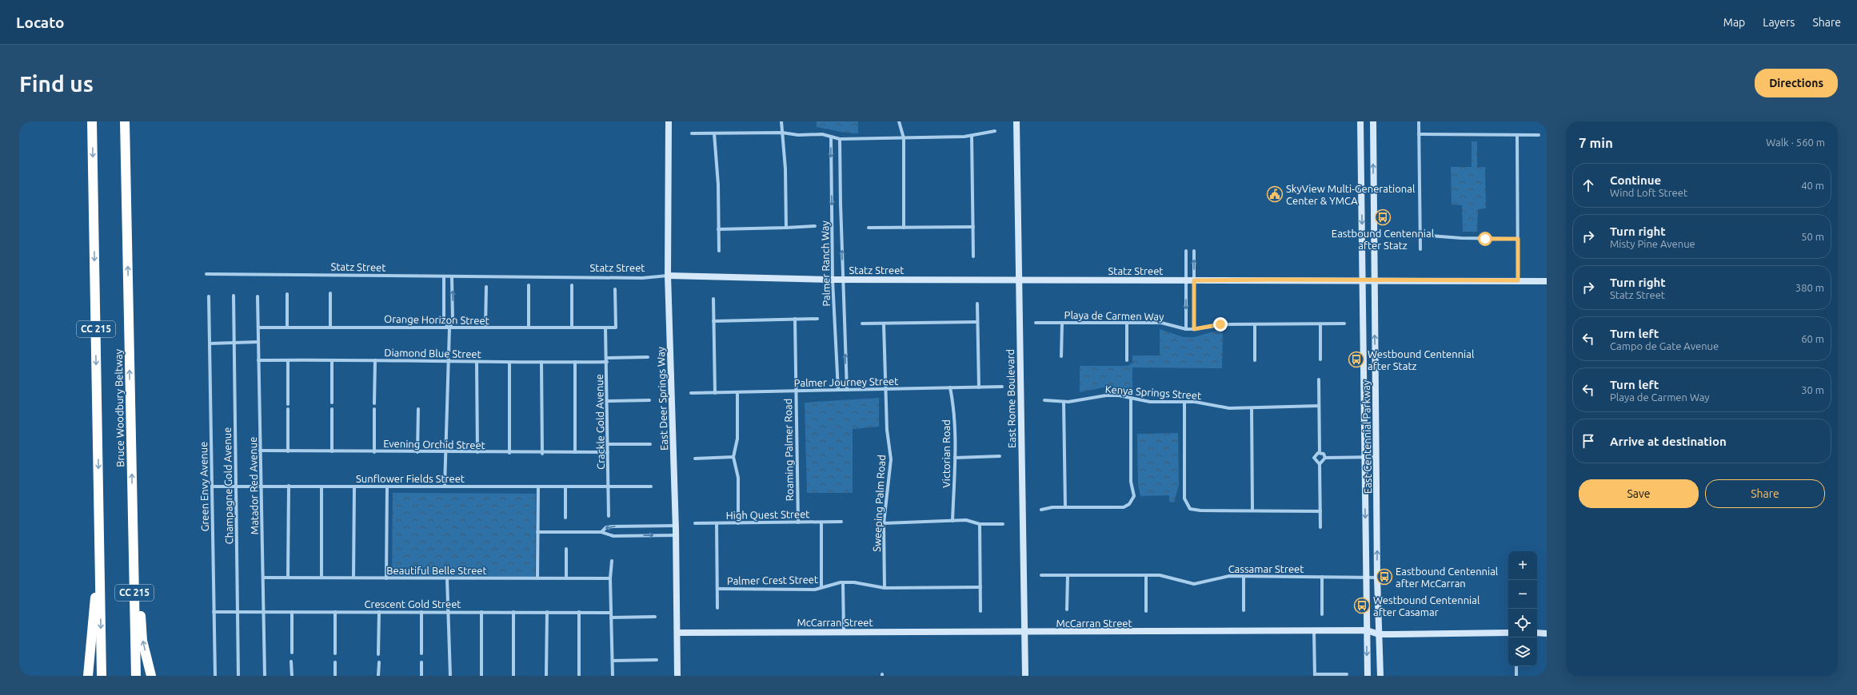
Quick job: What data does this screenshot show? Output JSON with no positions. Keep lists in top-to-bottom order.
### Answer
{
  "streets": {
    "highway": ["CC 215", "Bruce Woodbury Beltway"],
    "street": [
      "Palmer Ranch Way",
      "Statz Street",
      "Playa de Carmen Way",
      "Orange Horizon Street",
      "Diamond Blue Street",
      "Palmer Journey Street",
      "Kenya Springs Street",
      "East Deer Springs Way",
      "East Rome Boulevard",
      "Crackle Gold Avenue",
      "East Centennial Parkway",
      "Evening Orchid Street",
      "Roaming Palmer Road",
      "Victorian Road",
      "Sunflower Fields Street",
      "Champagne Gold Avenue",
      "Matador Red Avenue",
      "Green Envy Avenue",
      "Sweeping Palm Road",
      "High Quest Street",
      "Cassamar Street",
      "Beautiful Belle Street",
      "Palmer Crest Street",
      "Crescent Gold Street",
      "McCarran Street"
    ]
  },
  "crossings": [
    ["Palmer Ranch Way", "Statz Street"],
    ["Palmer Ranch Way", "Palmer Journey Street"],
    ["Statz Street", "East Deer Springs Way"],
    ["Statz Street", "East Rome Boulevard"],
    ["Statz Street", "East Centennial Parkway"],
    ["Orange Horizon Street", "Crackle Gold Avenue"],
    ["Orange Horizon Street", "Matador Red Avenue"],
    ["Diamond Blue Street", "Crackle Gold Avenue"],
    ["Diamond Blue Street", "Matador Red Avenue"],
    ["Palmer Journey Street", "Roaming Palmer Road"],
    ["Palmer Journey Street", "Victorian Road"],
    ["Palmer Journey Street", "Sweeping Palm Road"],
    ["East Deer Springs Way", "McCarran Street"],
    ["East Rome Boulevard", "McCarran Street"],
    ["Crackle Gold Avenue", "Evening Orchid Street"],
    ["Crackle Gold Avenue", "Sunflower Fields Street"],
    ["East Centennial Parkway", "Cassamar Street"],
    ["East Centennial Parkway", "McCarran Street"],
    ["Evening Orchid Street", "Matador Red Avenue"],
    ["Roaming Palmer Road", "High Quest Street"],
    ["Sunflower Fields Street", "Champagne Gold Avenue"],
    ["Sunflower Fields Street", "Matador Red Avenue"],
    ["Sunflower Fields Street", "Green Envy Avenue"],
    ["Champagne Gold Avenue", "Crescent Gold Street"],
    ["Matador Red Avenue", "Beautiful Belle Street"],
    ["Matador Red Avenue", "Crescent Gold Street"],
    ["Green Envy Avenue", "Crescent Gold Street"],
    ["Sweeping Palm Road", "Palmer Crest Street"]
  ],
  "places": {
    "public building": ["SkyView Multi-Generational Center & YMCA"],
    "bus stop": [
      "Eastbound Centennial after Statz",
      "Westbound Centennial after Statz",
      "Eastbound Centennial after McCarran",
      "Westbound Centennial after Casamar"
    ]
  },
  "page": {
    "header": "Locato",
    "nav": ["Map", "Layers", "Share"],
    "buttons": [
      "Directions",
      ["Save", "Share"]
    ],
    "title": "Find us",
    "heading": ["7 min", "Walk · 560 m"],
    "list": [
      ["Continue", "Wind Loft Street", "40 m"],
      ["Turn right", "Misty Pine Avenue", "50 m"],
      ["Turn right", "Statz Street", "380 m"],
      ["Turn left", "Campo de Gate Avenue", "60 m"],
      ["Turn left", "Playa de Carmen Way", "30 m"],
      "Arrive at destination"
    ],
    "map_buttons": ["+", "−"]
  }
}
